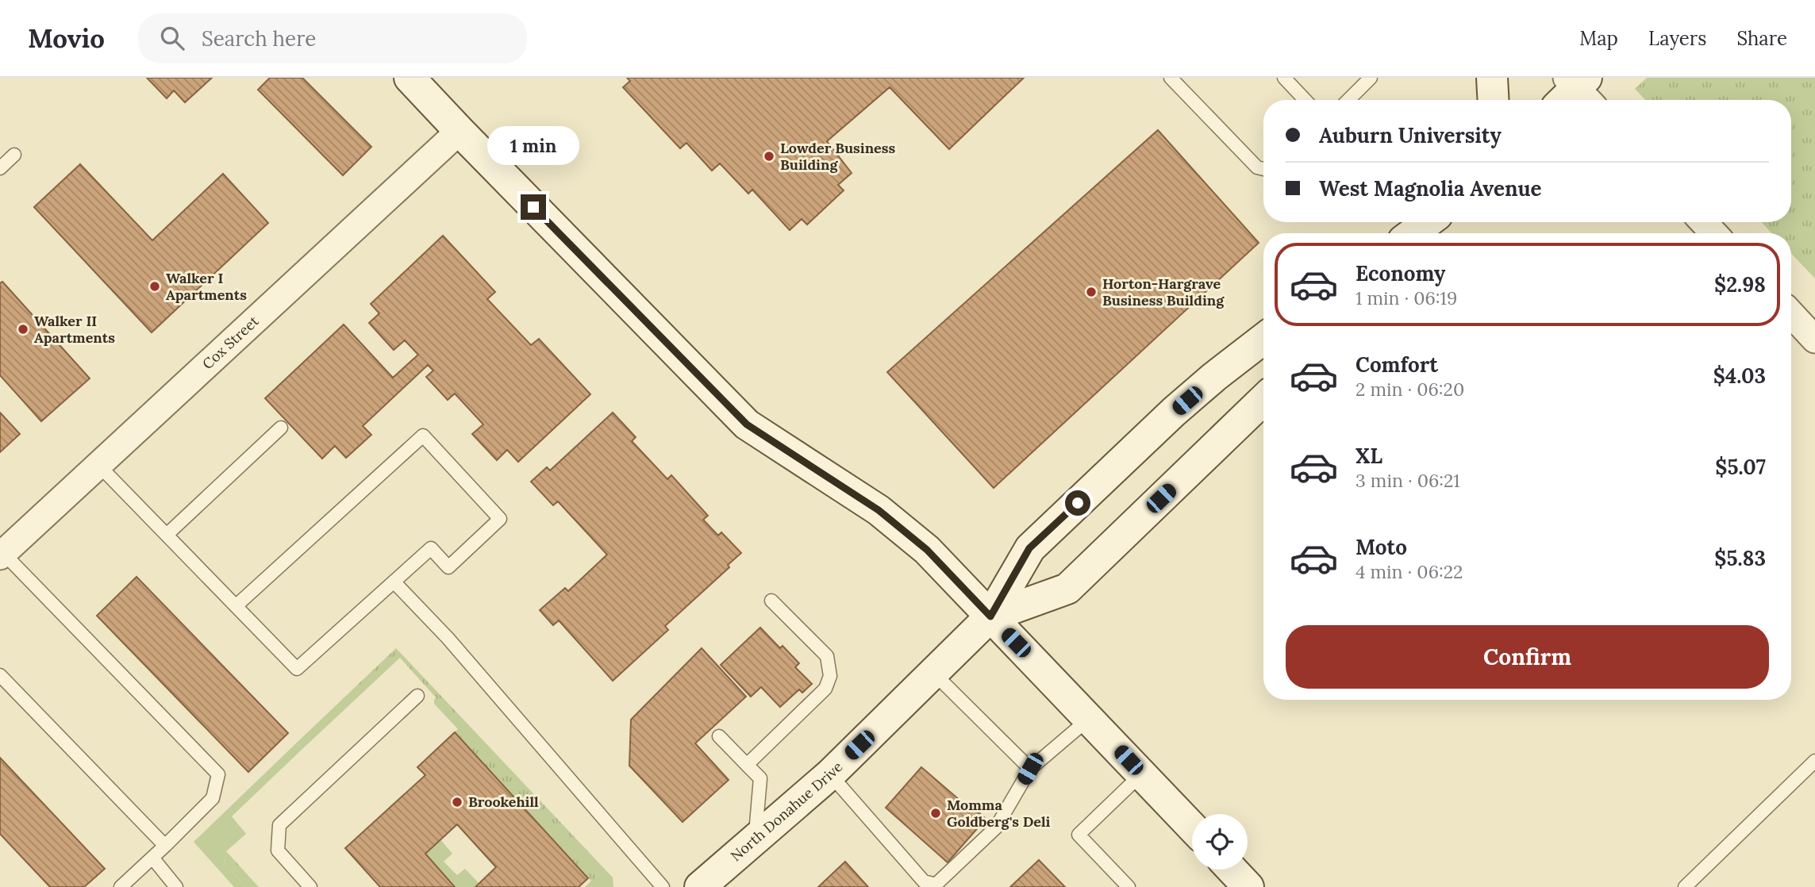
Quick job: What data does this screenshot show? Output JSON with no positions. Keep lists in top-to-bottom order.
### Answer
{
  "streets": {
    "street": ["Cox Street", "North Donahue Drive"]
  },
  "places": [
    "Lowder Business Building",
    "Walker I Apartments",
    "Horton-Hargrave Business Building",
    "Walker II Apartments",
    "Brookehill",
    "Momma Goldberg's Deli"
  ],
  "page": {
    "header": "Movio",
    "search": "Search here",
    "nav": ["Map", "Layers", "Share"],
    "banner": ["Auburn University", "West Magnolia Avenue"],
    "bubble": "1 min",
    "list": [
      {
        "name": "Economy",
        "note": "1 min · 06:19",
        "value": "$2.98"
      },
      {
        "name": "Comfort",
        "note": "2 min · 06:20",
        "value": "$4.03"
      },
      {
        "name": "XL",
        "note": "3 min · 06:21",
        "value": "$5.07"
      },
      {
        "name": "Moto",
        "note": "4 min · 06:22",
        "value": "$5.83"
      }
    ],
    "buttons": "Confirm"
  }
}
